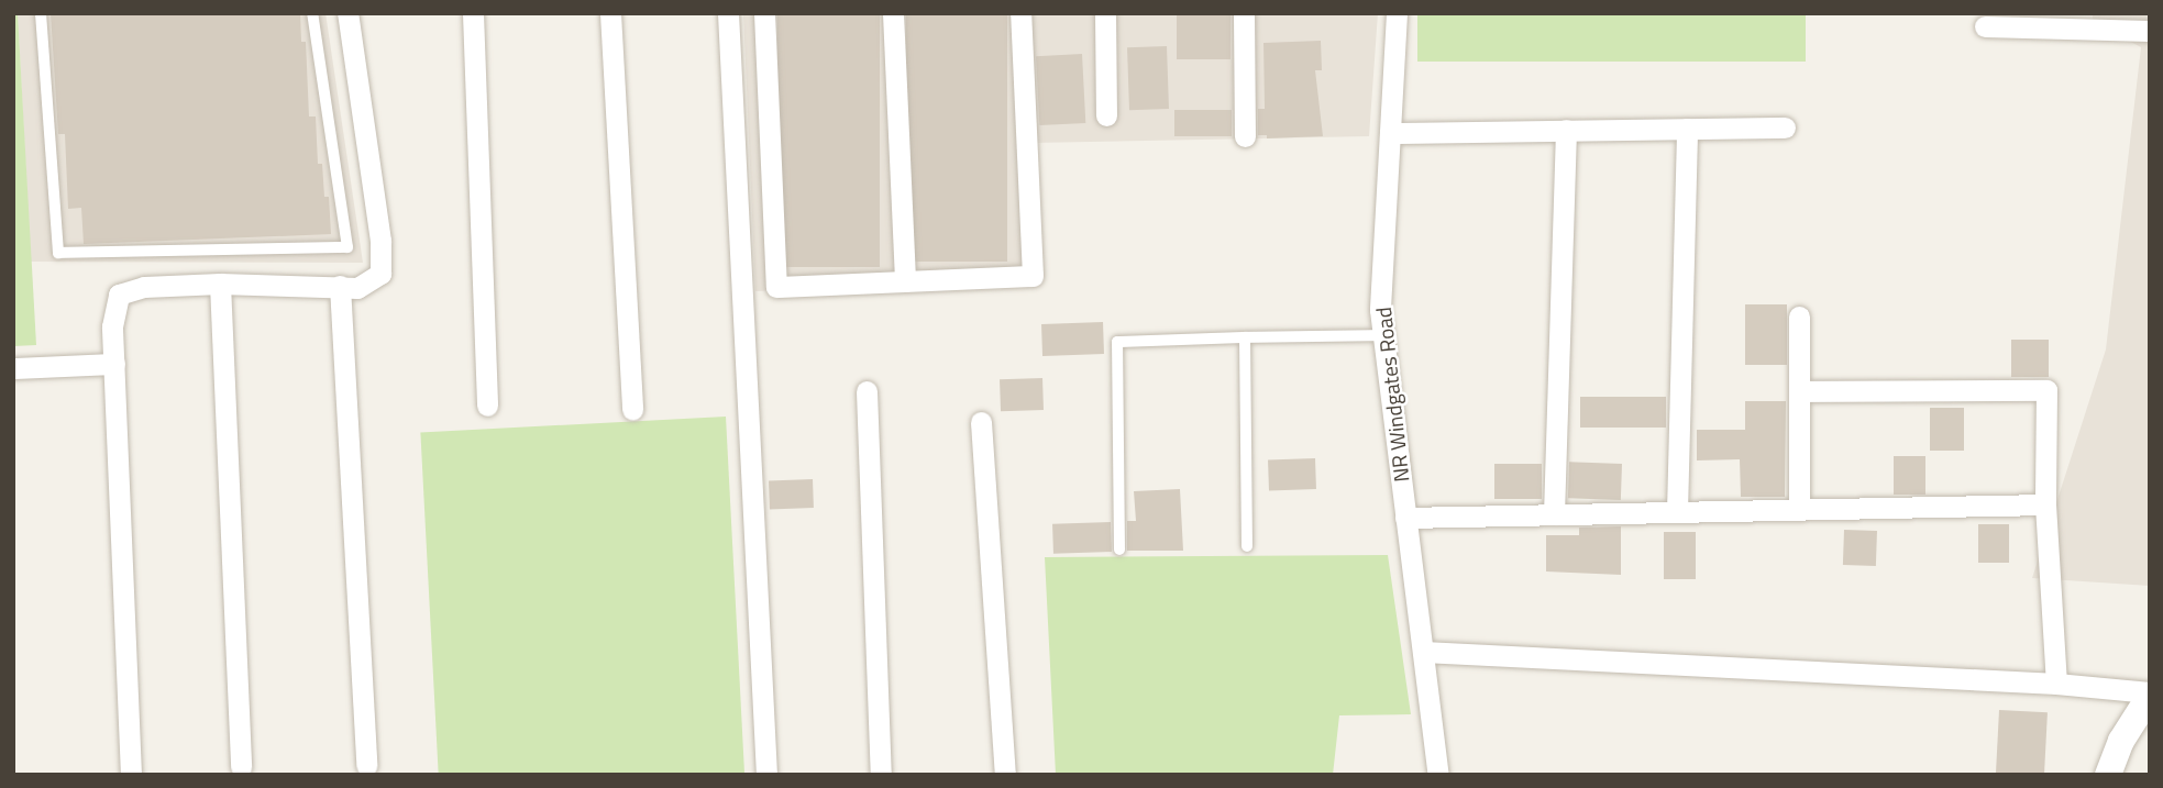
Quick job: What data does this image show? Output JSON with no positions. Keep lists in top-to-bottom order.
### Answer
{
  "streets": {
    "street": ["NR Windgates Road"]
  }
}
